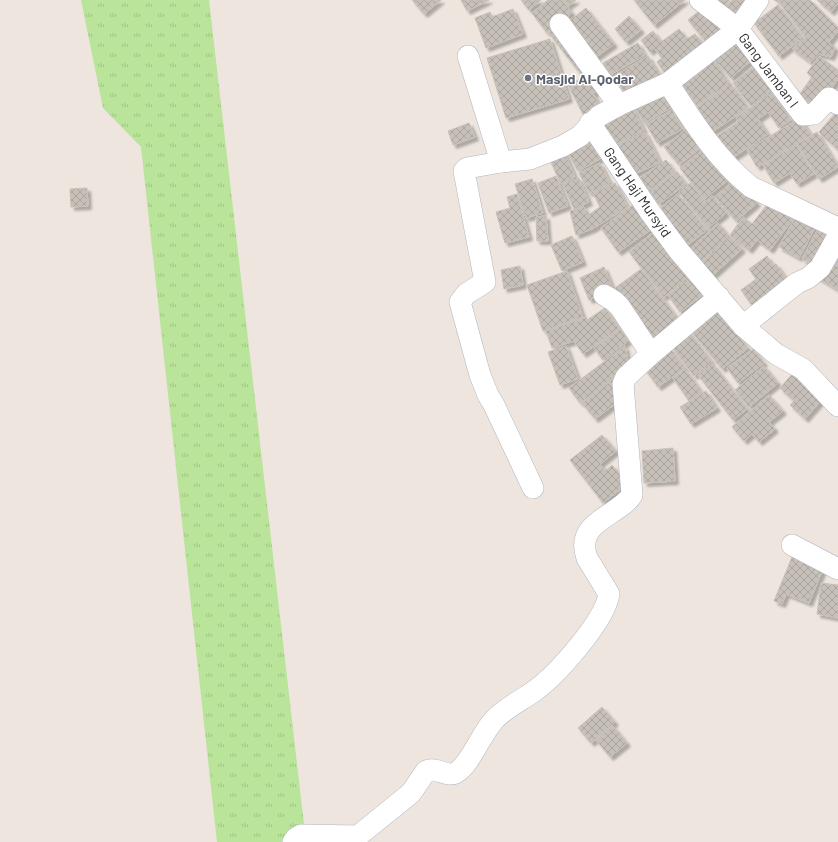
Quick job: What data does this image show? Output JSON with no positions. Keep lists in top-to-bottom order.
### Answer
{
  "streets": {
    "street": ["Gang Jamban I", "Gang Haji Mursyid"]
  },
  "places": ["Masjid Al-Qodar"]
}
